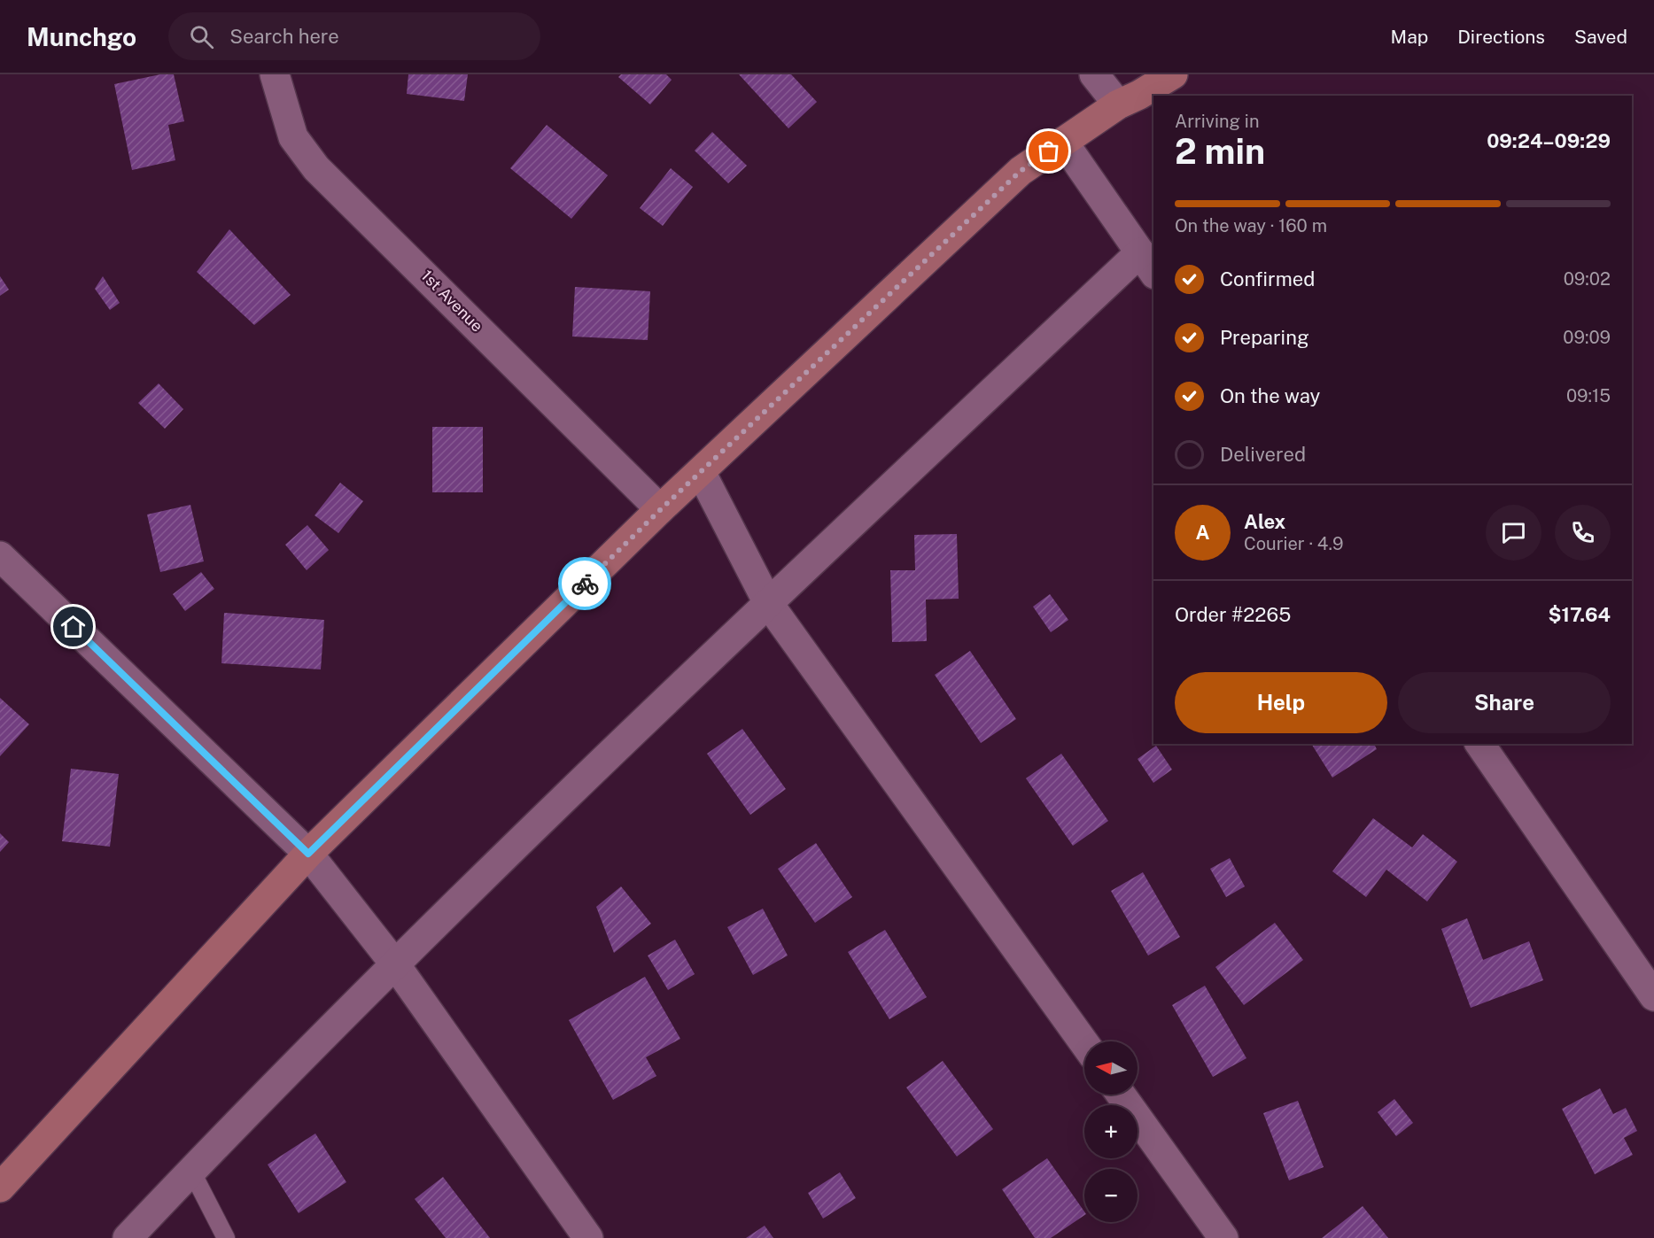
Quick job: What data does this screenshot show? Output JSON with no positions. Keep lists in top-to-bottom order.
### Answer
{
  "streets": {
    "street": ["1st Avenue"]
  },
  "north": "left",
  "page": {
    "header": "Munchgo",
    "search": "Search here",
    "nav": ["Map", "Directions", "Saved"],
    "heading": ["2 min", "Arriving in", "09:24–09:29"],
    "panel": [
      "Alex",
      "Courier · 4.9",
      "Order #2265",
      "$17.64"
    ],
    "bar": "On the way · 160 m",
    "list": [
      ["Confirmed", "09:02"],
      ["Preparing", "09:09"],
      ["On the way", "09:15"],
      "Delivered"
    ],
    "round": "A",
    "buttons": ["Help", "Share"],
    "map_buttons": ["+", "−"]
  }
}
